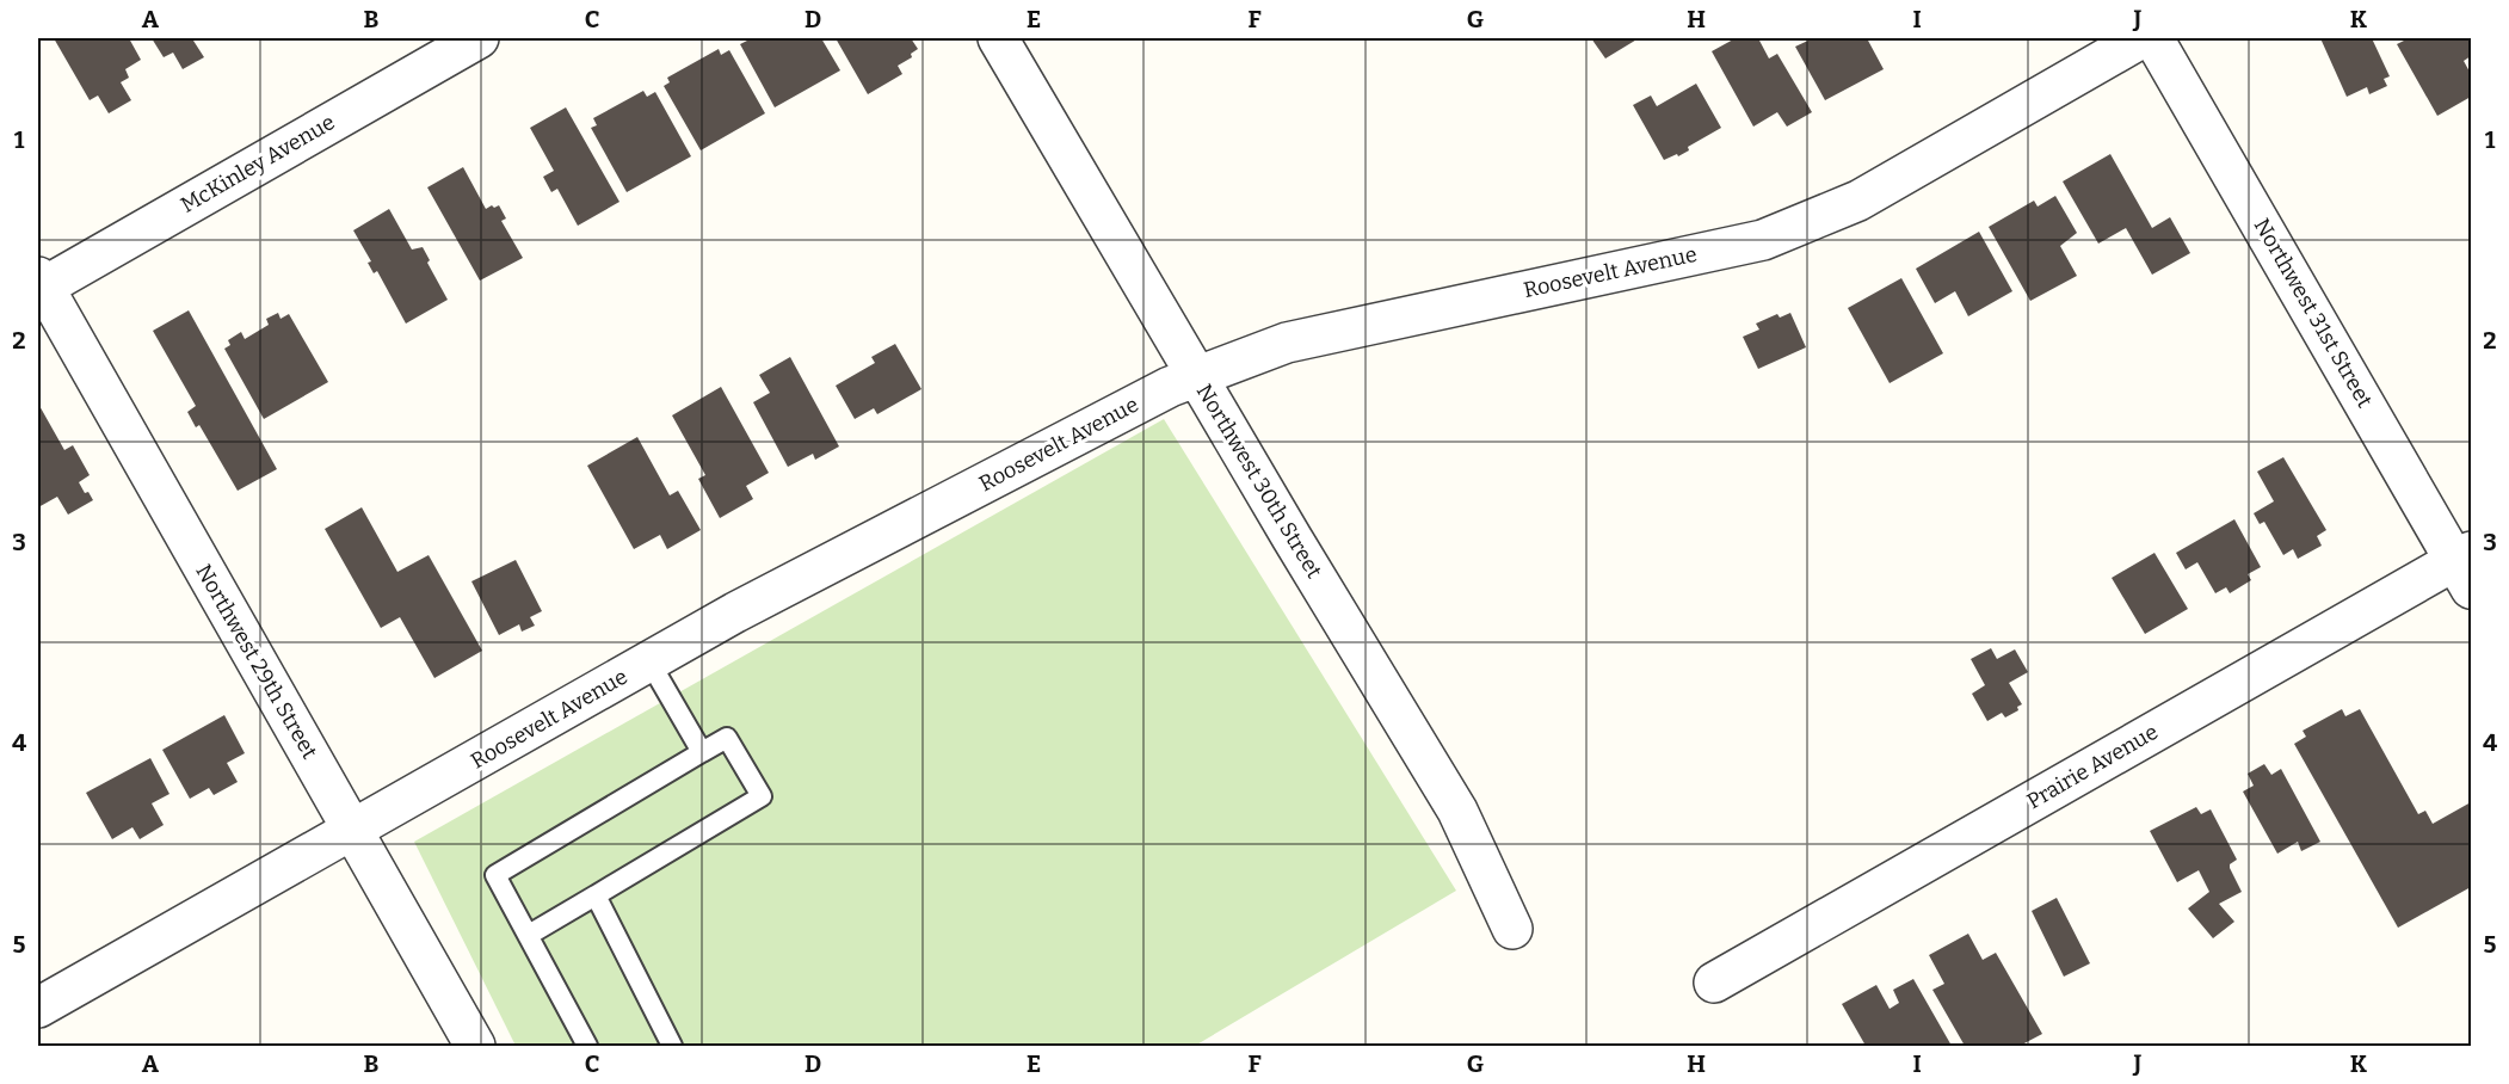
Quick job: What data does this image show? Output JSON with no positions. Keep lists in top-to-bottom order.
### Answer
{
  "streets": {
    "street": [
      "McKinley Avenue",
      "Roosevelt Avenue",
      "Northwest 31st Street",
      "Northwest 30th Street",
      "Northwest 29th Street",
      "Prairie Avenue"
    ]
  },
  "crossings": [
    ["McKinley Avenue", "Northwest 29th Street"],
    ["Roosevelt Avenue", "Northwest 30th Street"],
    ["Roosevelt Avenue", "Northwest 29th Street"],
    ["Northwest 31st Street", "Prairie Avenue"]
  ],
  "grid": {
    "columns": [
      "A",
      "B",
      "C",
      "D",
      "E",
      "F",
      "G",
      "H",
      "I",
      "J",
      "K"
    ],
    "rows": [
      "1",
      "2",
      "3",
      "4",
      "5"
    ]
  }
}
